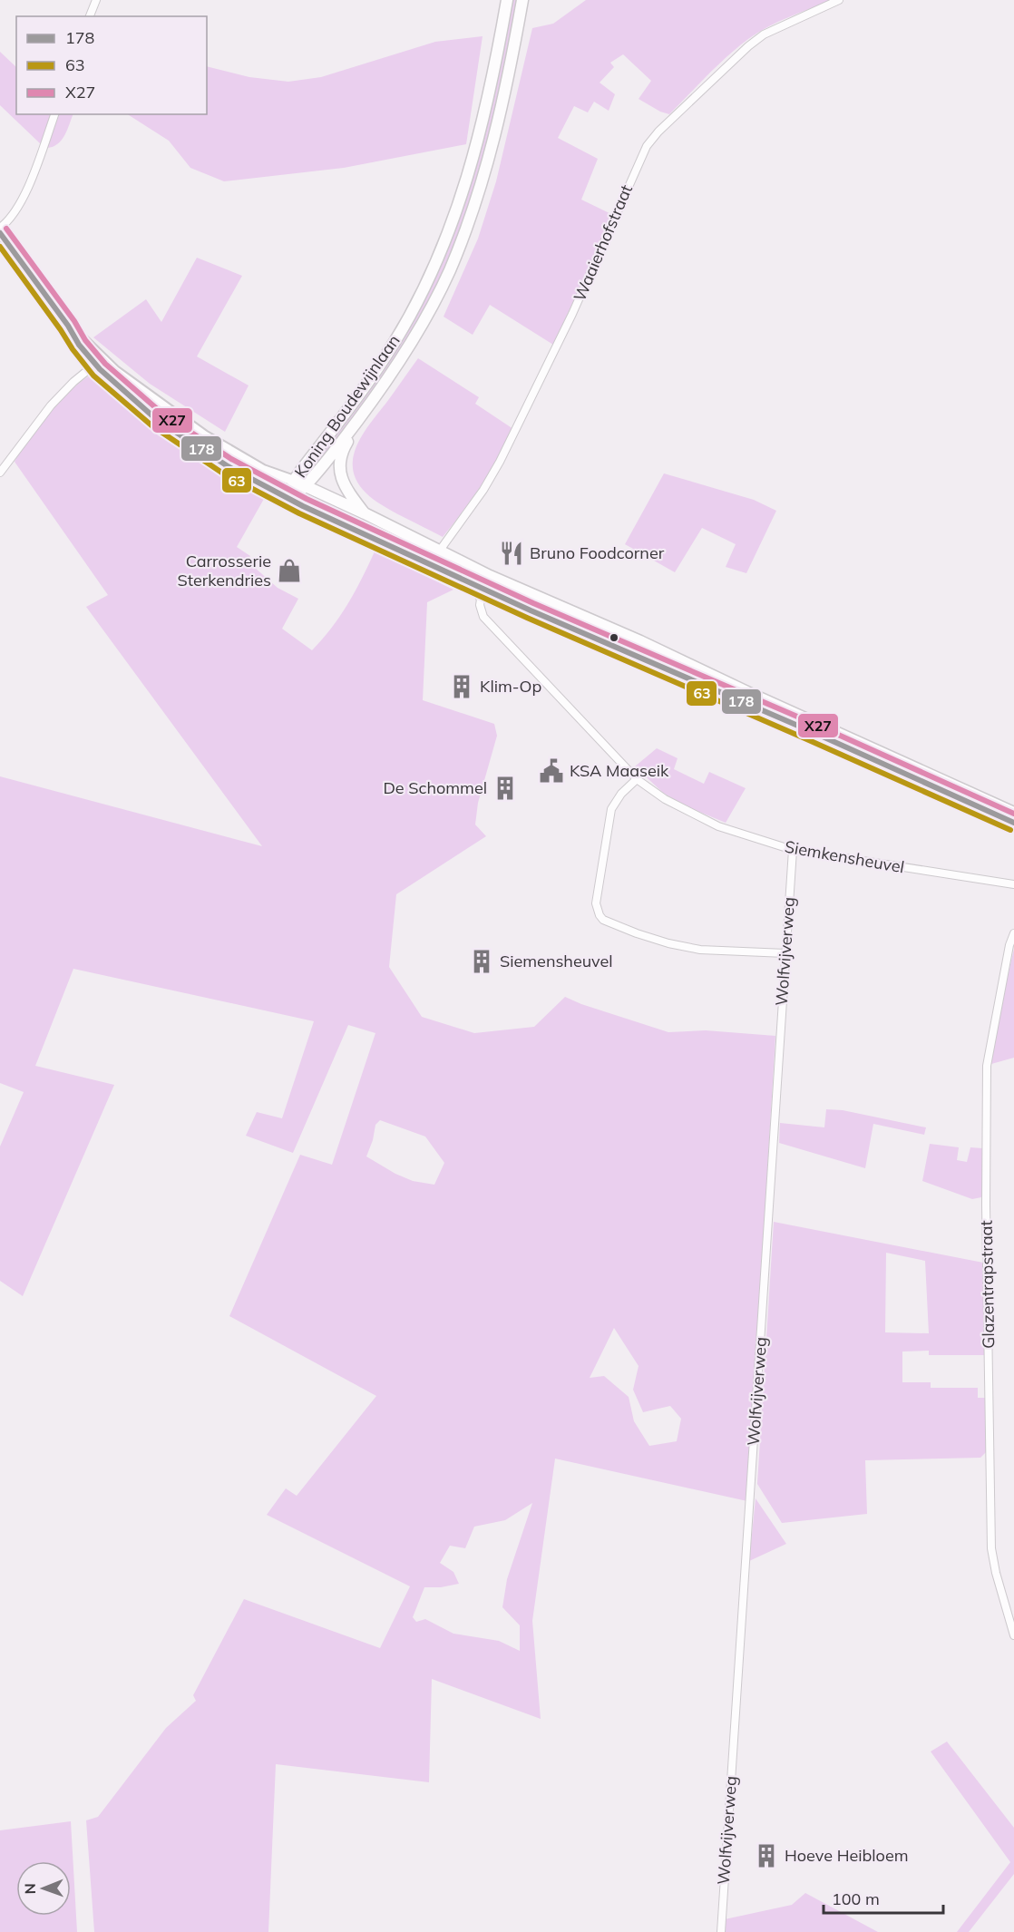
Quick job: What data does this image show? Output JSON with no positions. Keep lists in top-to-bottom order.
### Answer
{
  "streets": {
    "main road": ["Koning Boudewijnlaan"],
    "street": [
      "Waaierhofstraat",
      "Siemkensheuvel",
      "Wolfvijverweg",
      "Glazentrapstraat"
    ]
  },
  "crossings": [
    ["Siemkensheuvel", "Wolfvijverweg"]
  ],
  "places": {
    "restaurant": ["Bruno Foodcorner"],
    "shop": ["Carrosserie Sterkendries"],
    "building": [
      "Klim-Op",
      "De Schommel",
      "Siemensheuvel",
      "Hoeve Heibloem"
    ],
    "public building": ["KSA Maaseik"]
  },
  "lines": ["transit line X27", "transit line 178", "transit line 63"],
  "legend": ["178", "63", "X27"],
  "scale_bar": "100 m",
  "north": "left"
}
